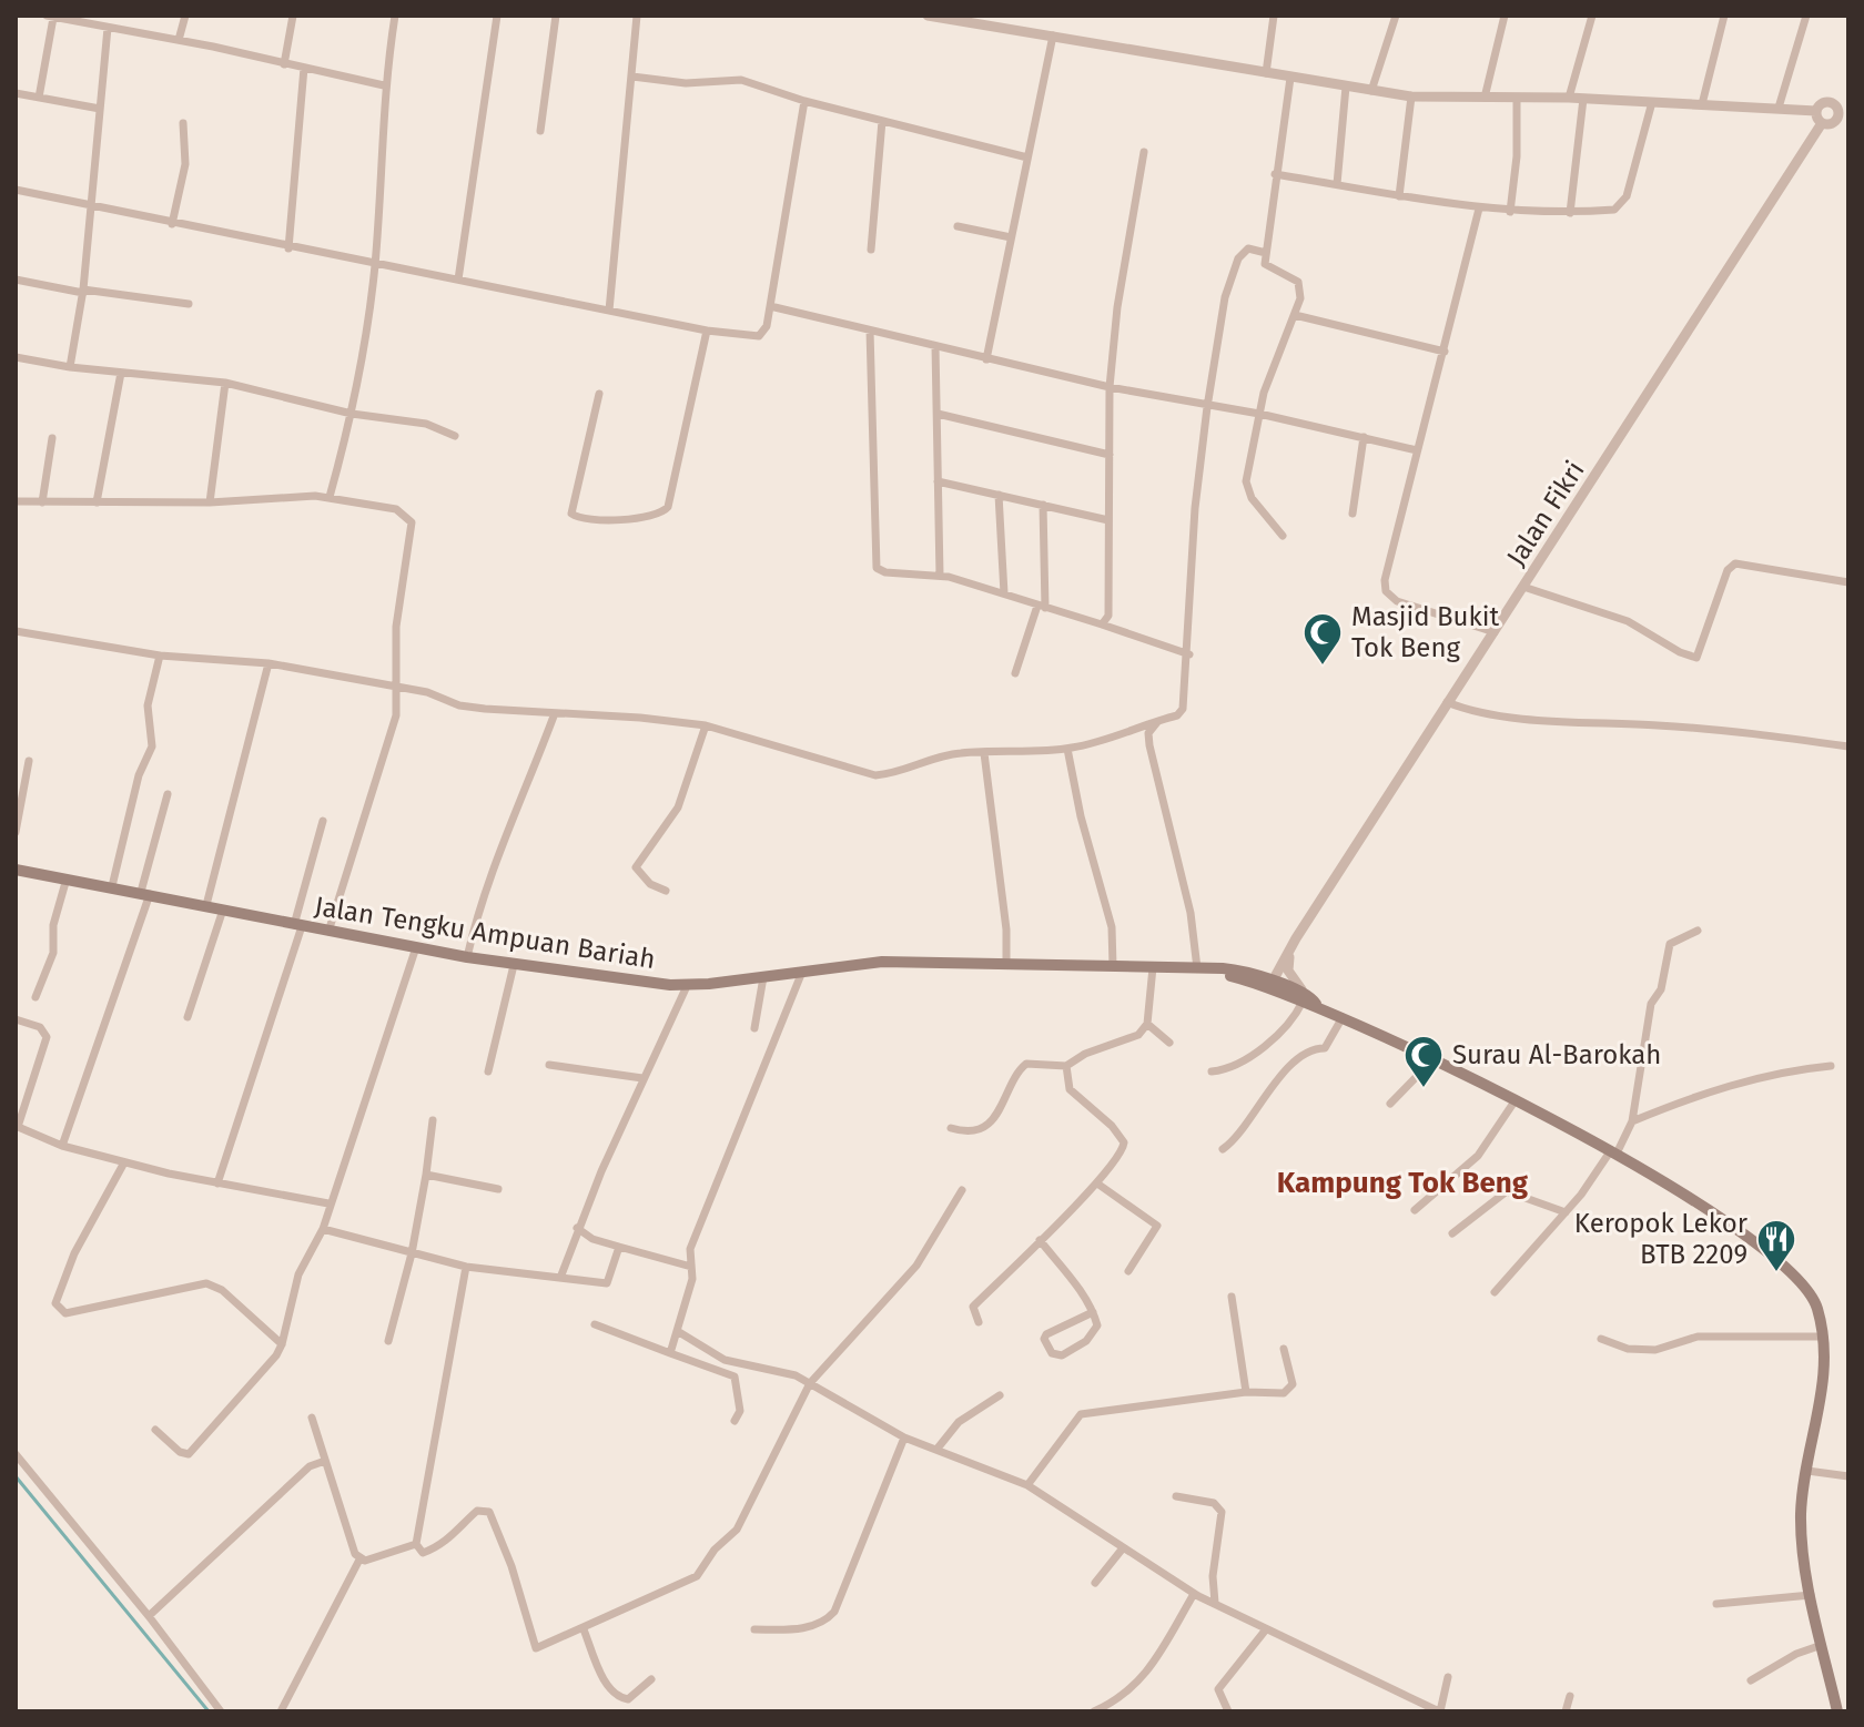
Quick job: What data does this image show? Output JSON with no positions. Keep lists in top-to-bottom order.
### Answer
{
  "streets": {
    "main road": ["Jalan Tengku Ampuan Bariah"],
    "street": ["Jalan Fikri"]
  },
  "crossings": [
    ["Jalan Fikri", "Jalan Tengku Ampuan Bariah"]
  ],
  "districts": ["Kampung Tok Beng"],
  "places": {
    "mosque": ["Masjid Bukit Tok Beng", "Surau Al-Barokah"],
    "restaurant": ["Keropok Lekor BTB 2209"]
  }
}
